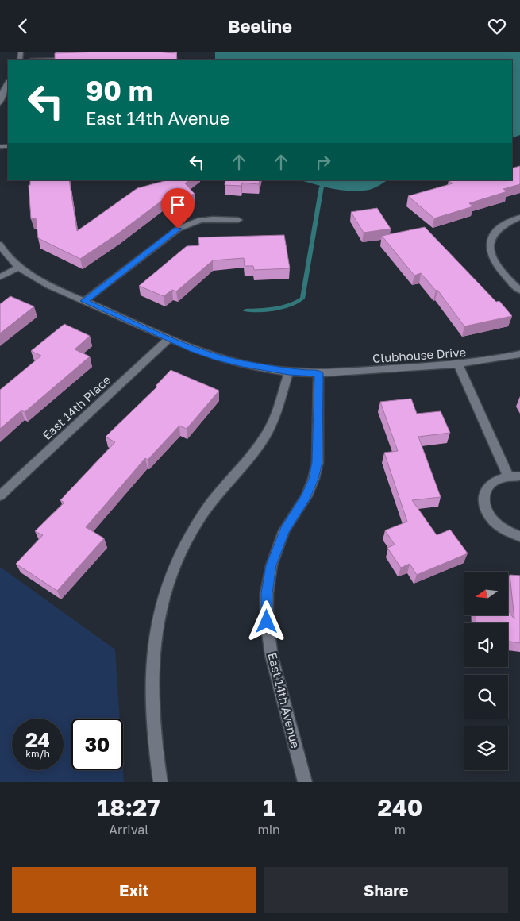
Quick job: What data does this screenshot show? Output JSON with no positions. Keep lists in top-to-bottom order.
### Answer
{
  "streets": {
    "street": ["Clubhouse Drive", "East 14th Place", "East 14th Avenue"]
  },
  "crossings": [
    ["Clubhouse Drive", "East 14th Avenue"]
  ],
  "north": "left",
  "page": {
    "header": "Beeline",
    "turn": ["90 m", "East 14th Avenue"],
    "speed": "24 km/h",
    "limit": "30",
    "eta": [
      "18:27",
      "Arrival",
      "1",
      "min",
      "240",
      "m"
    ],
    "buttons": ["Exit", "Share"]
  }
}
